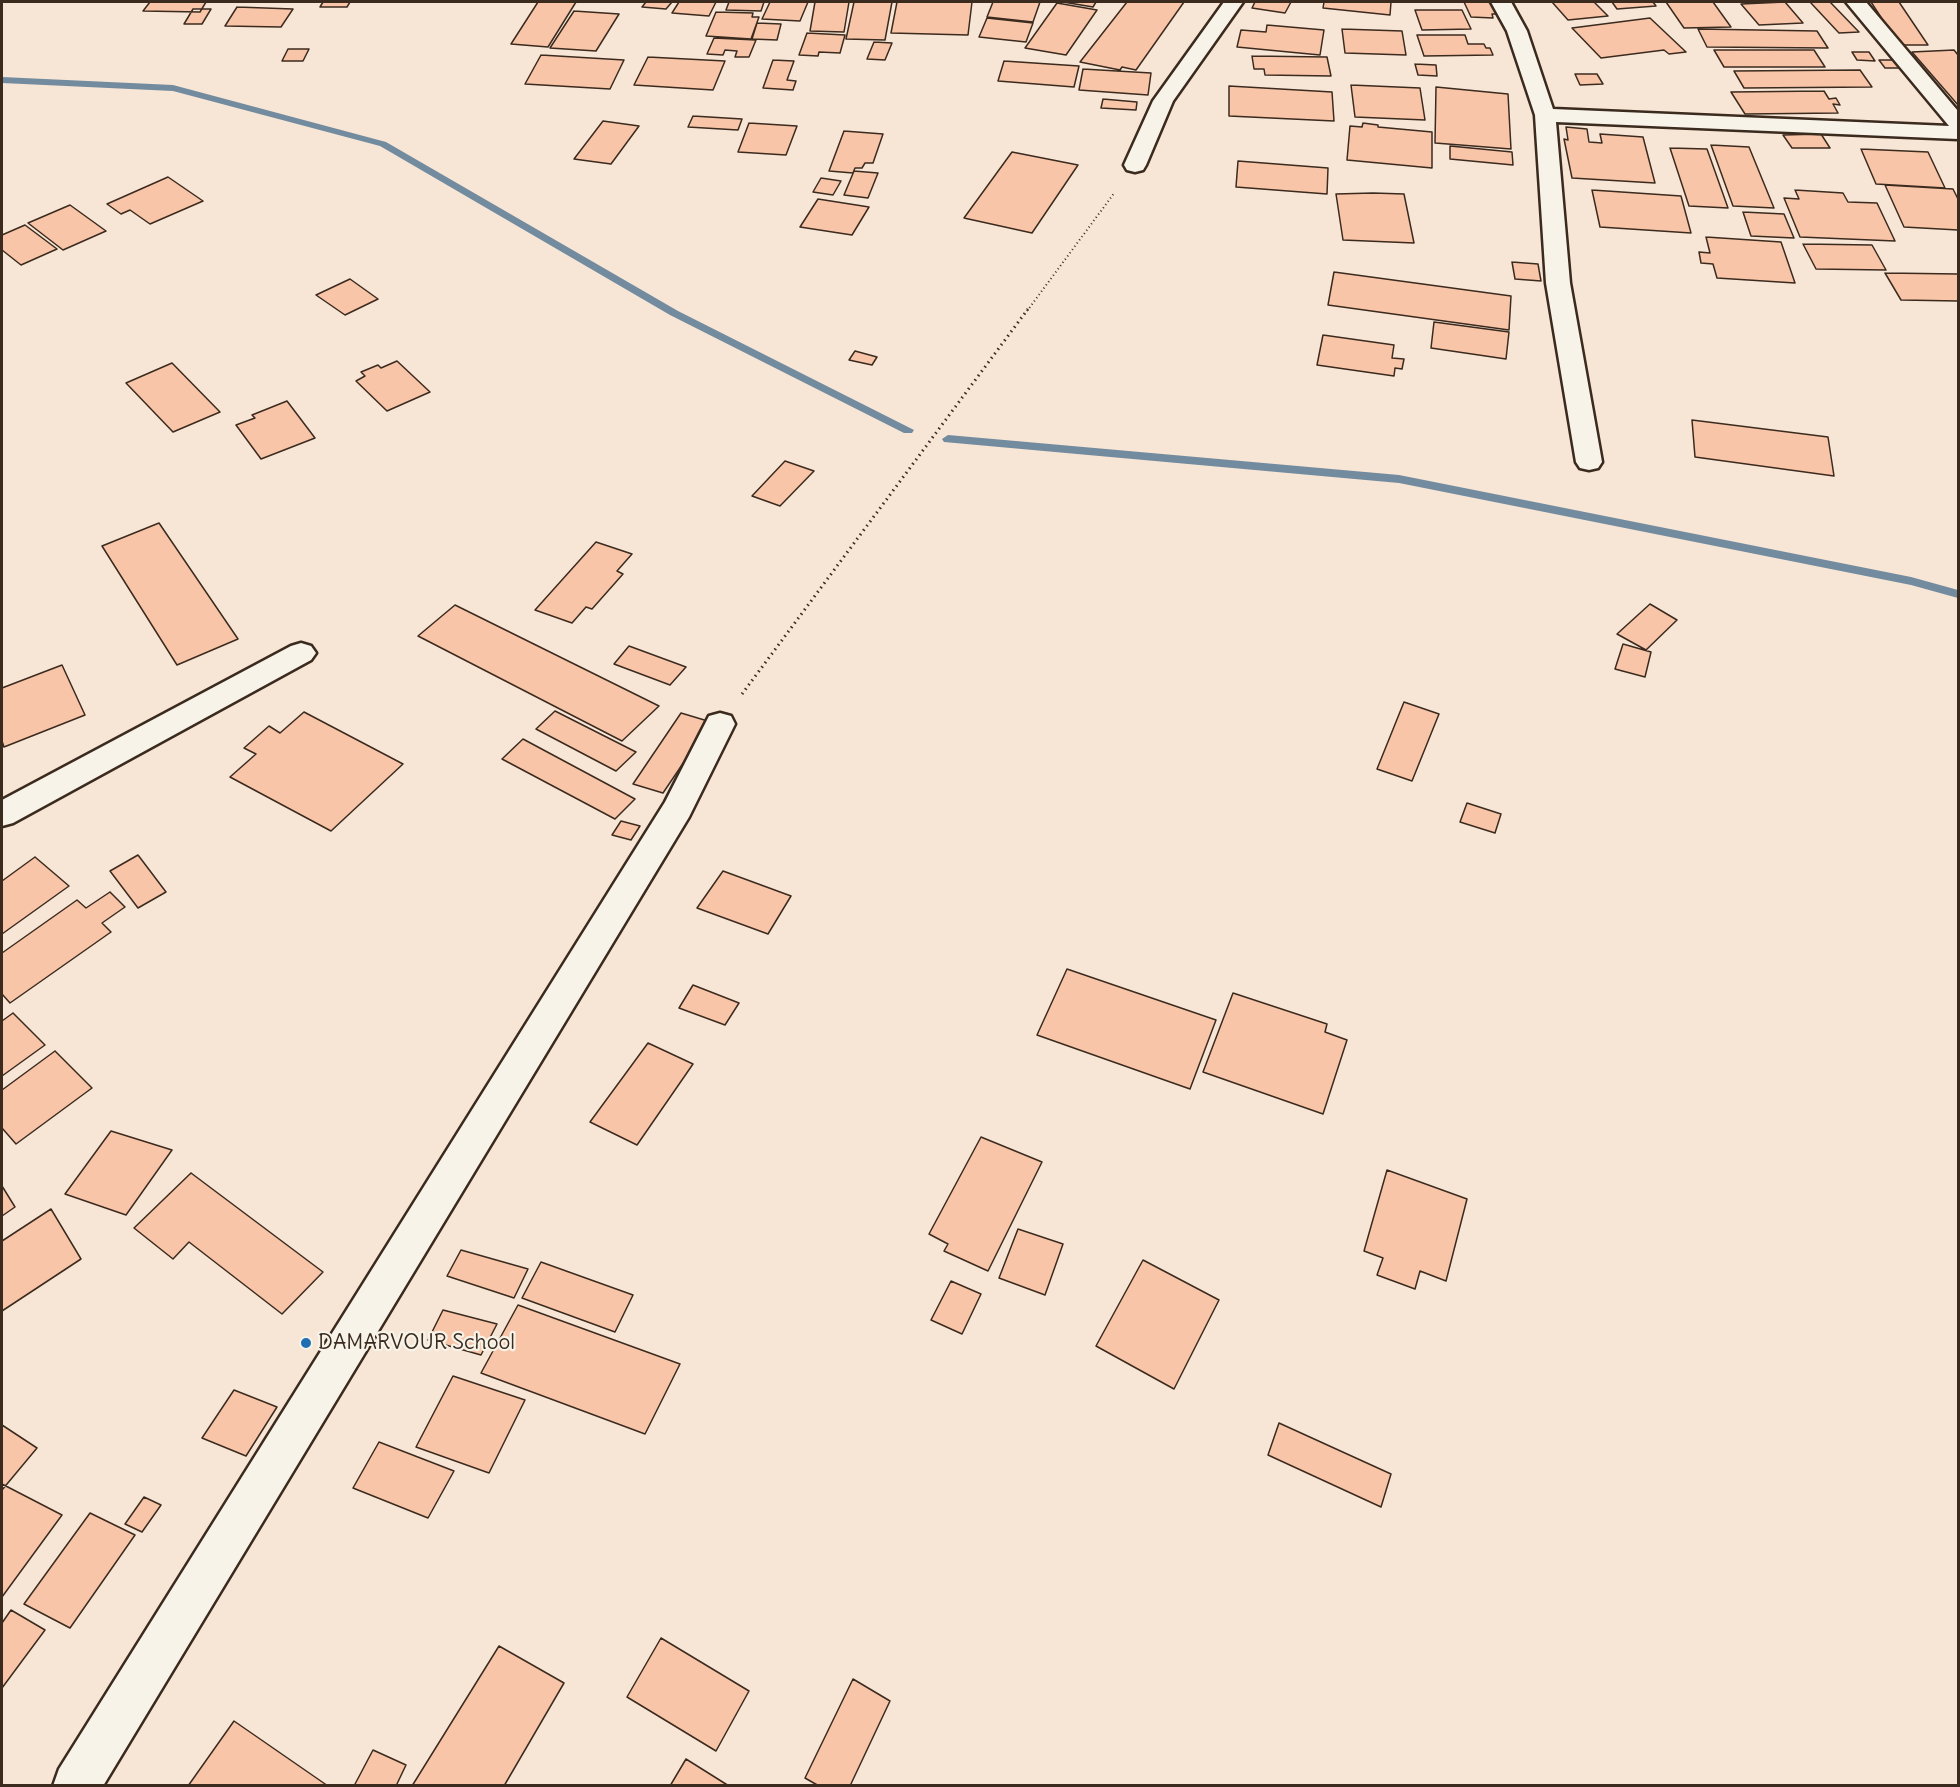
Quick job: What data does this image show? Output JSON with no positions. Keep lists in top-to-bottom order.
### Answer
{
  "places": ["DAMARVOUR School"]
}
